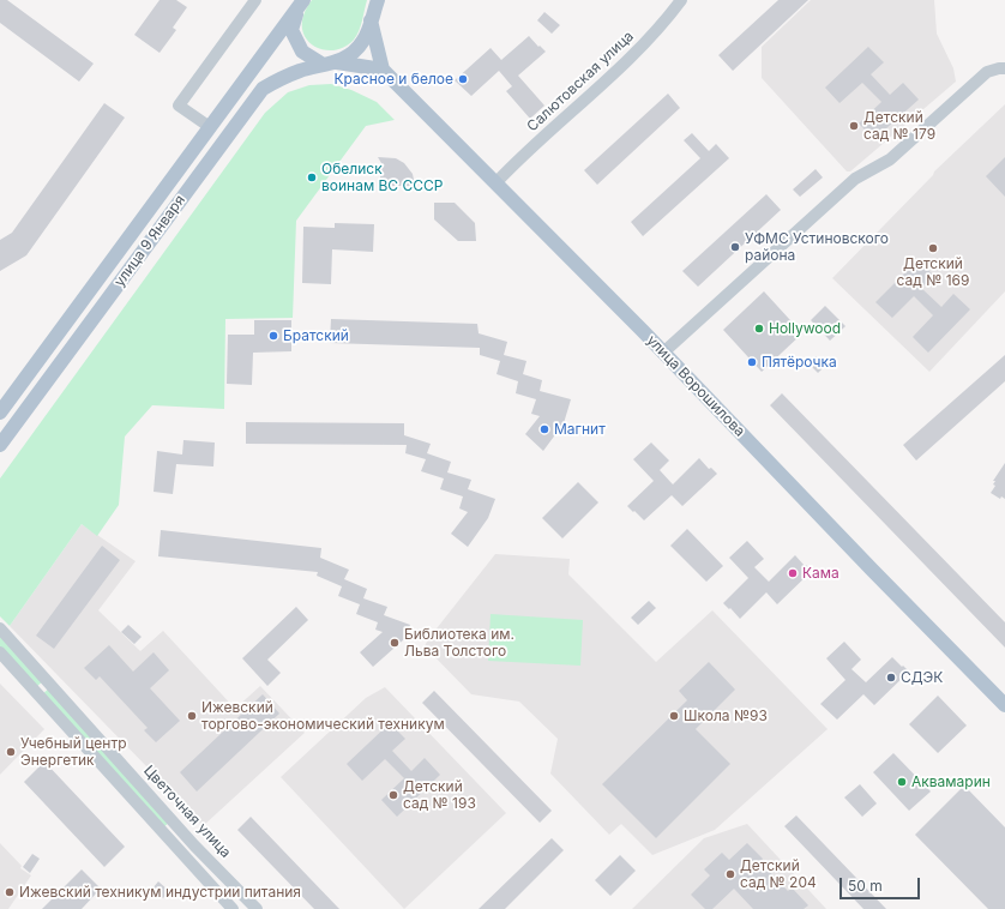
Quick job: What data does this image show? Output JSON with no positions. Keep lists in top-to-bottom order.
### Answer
{
  "streets": {
    "main road": ["улица 9 Января", "улица Ворошилова"],
    "street": ["Салютовская улица", "Цветочная улица"]
  },
  "crossings": [
    ["Салютовская улица", "улица Ворошилова"]
  ],
  "places": [
    "Красное и белое",
    "Детский сад № 179",
    "Обелиск воинам ВС СССР",
    "УФМС Устиновского района",
    "Детский сад № 169",
    "Hollywood",
    "Братский",
    "Пятёрочка",
    "Магнит",
    "Кама",
    "Библиотека им. Льва Толстого",
    "СДЭК",
    "Ижевский торгово-экономический техникум",
    "Школа №93",
    "Учебный центр Энергетик",
    "Аквамарин",
    "Детский сад № 193",
    "Детский сад № 204",
    "Ижевский техникум индустрии питания"
  ],
  "scale_bar": "50 m"
}
